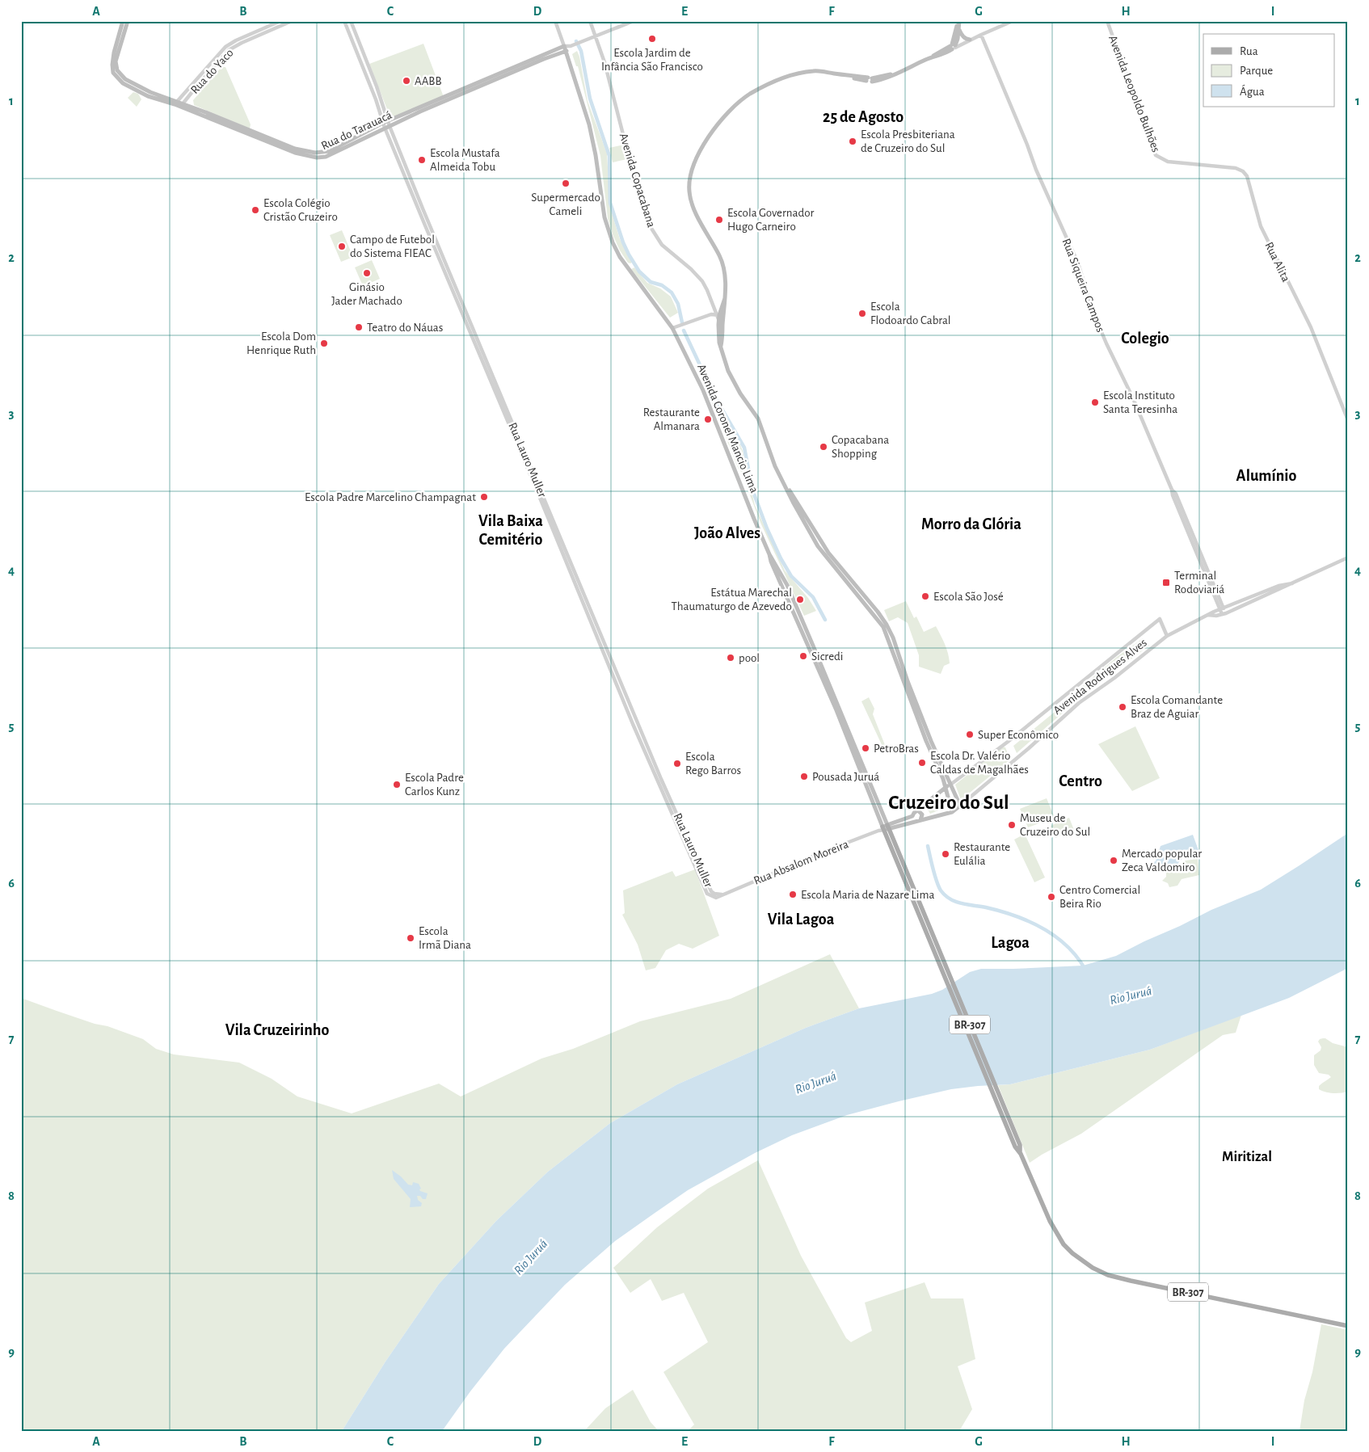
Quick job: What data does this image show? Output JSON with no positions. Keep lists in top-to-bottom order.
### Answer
{
  "streets": {
    "main road": [
      "Rua do Tarauacá",
      "Avenida Coronel Mancio Lima",
      "Avenida Rodrigues Alves",
      "BR-307"
    ],
    "street": [
      "Rua do Yaco",
      "Avenida Leopoldo Bulhões",
      "Avenida Copacabana",
      "Rua Alita",
      "Rua Siqueira Campos",
      "Rua Lauro Muller",
      "Rua Absalom Moreira"
    ]
  },
  "crossings": [
    ["Rua do Yaco", "Rua do Tarauacá"],
    ["Avenida Leopoldo Bulhões", "Rua Alita"],
    ["Rua do Tarauacá", "Rua Lauro Muller"],
    ["Rua Siqueira Campos", "Avenida Rodrigues Alves"],
    ["Avenida Coronel Mancio Lima", "Avenida Rodrigues Alves"],
    ["Avenida Coronel Mancio Lima", "Rua Absalom Moreira"],
    ["Avenida Coronel Mancio Lima", "BR-307"],
    ["Rua Lauro Muller", "Rua Absalom Moreira"],
    ["Avenida Rodrigues Alves", "Rua Absalom Moreira"],
    ["Avenida Rodrigues Alves", "BR-307"],
    ["Rua Absalom Moreira", "BR-307"]
  ],
  "districts": [
    "25 de Agosto",
    "Colegio",
    "Alumínio",
    "Vila Baixa Cemitério",
    "Morro da Glória",
    "João Alves",
    "Centro",
    "Cruzeiro do Sul",
    "Vila Lagoa",
    "Lagoa",
    "Vila Cruzeirinho",
    "Miritizal"
  ],
  "water": ["Rio Juruá"],
  "places": {
    "other": [
      "Escola Jardim de Infância São Francisco",
      "AABB",
      "Escola Presbiteriana de Cruzeiro do Sul",
      "Escola Mustafa Almeida Tobu",
      "Supermercado Cameli",
      "Escola Colégio Cristão Cruzeiro",
      "Escola Governador Hugo Carneiro",
      "Campo de Futebol do Sistema FIEAC",
      "Ginásio Jader Machado",
      "Escola Flodoardo Cabral",
      "Teatro do Náuas",
      "Escola Dom Henrique Ruth",
      "Escola Instituto Santa Teresinha",
      "Restaurante Almanara",
      "Copacabana Shopping",
      "Escola Padre Marcelino Champagnat",
      "Escola São José",
      "Estátua Marechal Thaumaturgo de Azevedo",
      "Sicredi",
      "pool",
      "Escola Comandante Braz de Aguiar",
      "Super Econômico",
      "PetroBras",
      "Escola Dr. Valério Caldas de Magalhães",
      "Escola Rego Barros",
      "Pousada Juruá",
      "Escola Padre Carlos Kunz",
      "Museu de Cruzeiro do Sul",
      "Restaurante Eulália",
      "Mercado popular Zeca Valdomiro",
      "Escola Maria de Nazare Lima",
      "Centro Comercial Beira Rio",
      "Escola Irmã Diana"
    ],
    "transit": ["Terminal Rodoviariá"]
  },
  "legend": ["Rua", "Parque", "Água"],
  "grid": {
    "columns": [
      "A",
      "B",
      "C",
      "D",
      "E",
      "F",
      "G",
      "H",
      "I"
    ],
    "rows": [
      "1",
      "2",
      "3",
      "4",
      "5",
      "6",
      "7",
      "8",
      "9"
    ]
  }
}
